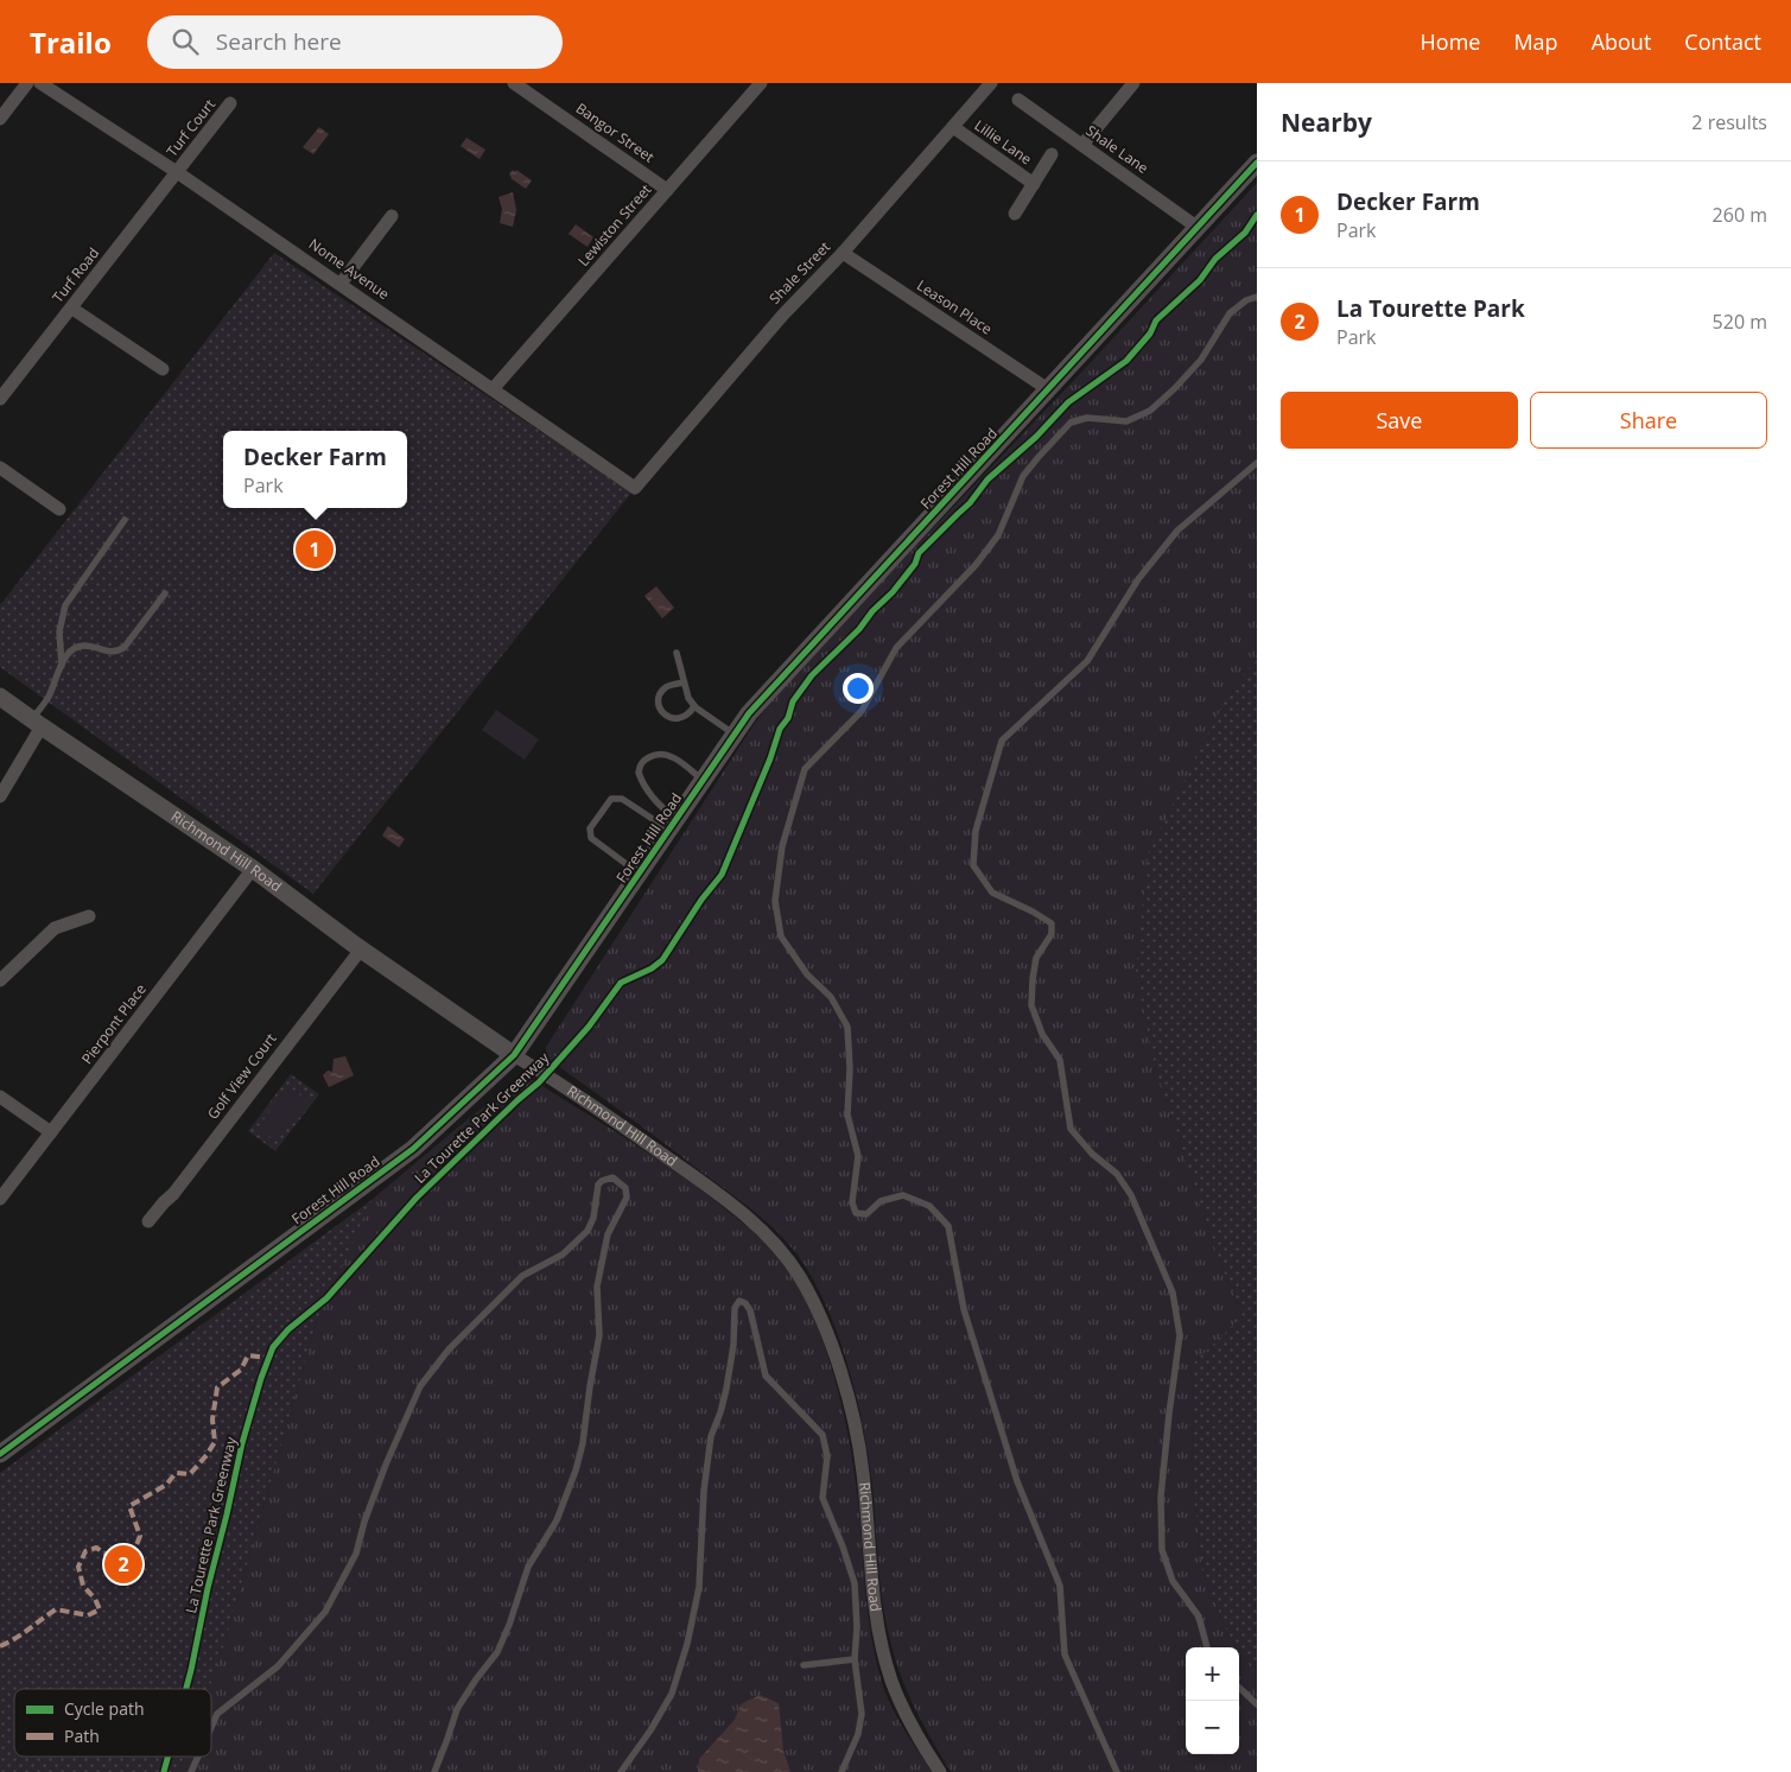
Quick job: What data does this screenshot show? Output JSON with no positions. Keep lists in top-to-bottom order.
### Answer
{
  "streets": {
    "street": [
      "Turf Court",
      "Bangor Street",
      "Lillie Lane",
      "Shale Lane",
      "Lewiston Street",
      "Nome Avenue",
      "Shale Street",
      "Turf Road",
      "Leason Place",
      "Forest Hill Road",
      "Richmond Hill Road",
      "Pierpont Place",
      "Golf View Court"
    ],
    "cycle path": ["La Tourette Park Greenway"]
  },
  "crossings": [
    ["Turf Court", "Nome Avenue"],
    ["Turf Court", "Turf Road"],
    ["Bangor Street", "Lewiston Street"],
    ["Lillie Lane", "Shale Street"],
    ["Shale Lane", "Forest Hill Road"],
    ["Lewiston Street", "Nome Avenue"],
    ["Nome Avenue", "Shale Street"],
    ["Nome Avenue", "Turf Road"],
    ["Shale Street", "Leason Place"],
    ["Leason Place", "Forest Hill Road"],
    ["Forest Hill Road", "Richmond Hill Road"],
    ["Richmond Hill Road", "Pierpont Place"],
    ["Richmond Hill Road", "Golf View Court"]
  ],
  "legend": ["Cycle path", "Path"],
  "page": {
    "header": "Trailo",
    "search": "Search here",
    "nav": [
      "Home",
      "Map",
      "About",
      "Contact"
    ],
    "heading": ["Nearby", "2 results"],
    "list": [
      {
        "mark": "1",
        "name": "Decker Farm",
        "note": "Park",
        "value": "260 m"
      },
      {
        "mark": "2",
        "name": "La Tourette Park",
        "note": "Park",
        "value": "520 m"
      }
    ],
    "buttons": ["Save", "Share"],
    "popup": ["Decker Farm", "Park"],
    "pins": ["1", "2"],
    "map_buttons": ["+", "−"]
  }
}
